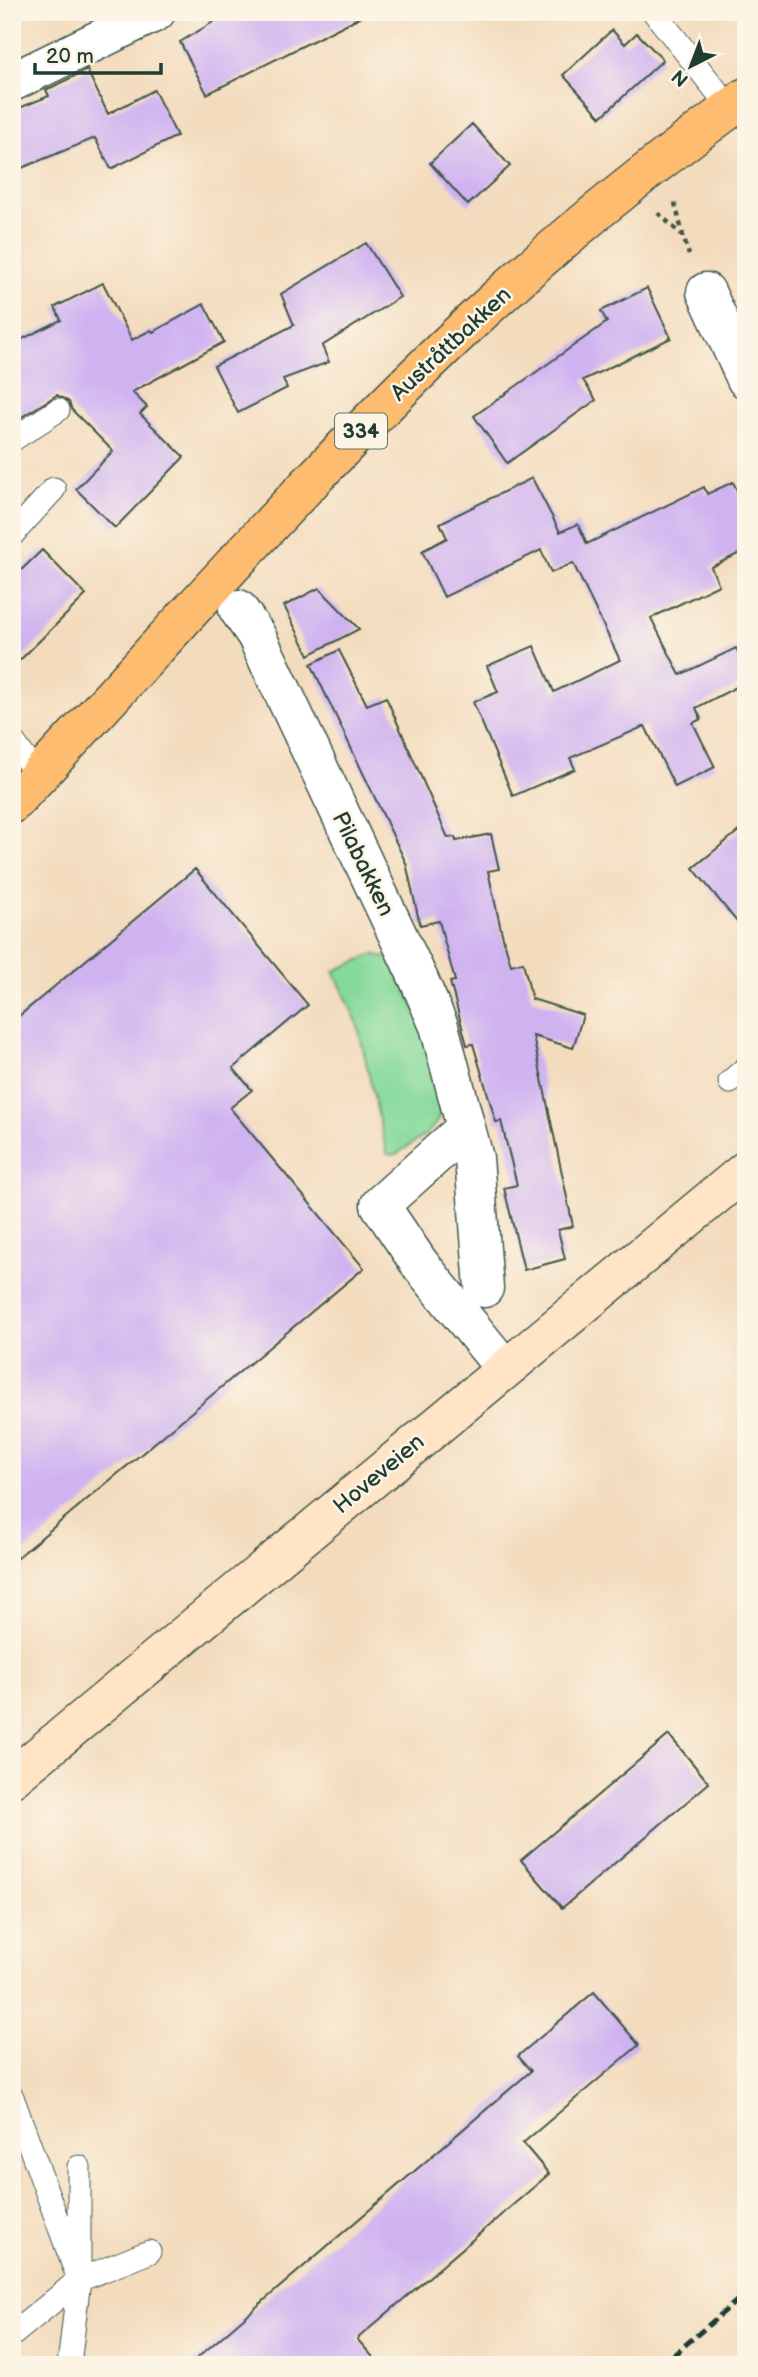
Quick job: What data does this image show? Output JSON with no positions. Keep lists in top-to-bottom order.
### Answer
{
  "streets": {
    "main road": ["Austråttbakken", "334", "Hoveveien"],
    "street": ["Pilabakken"]
  },
  "scale_bar": "20 m",
  "north": "bottom left"
}
